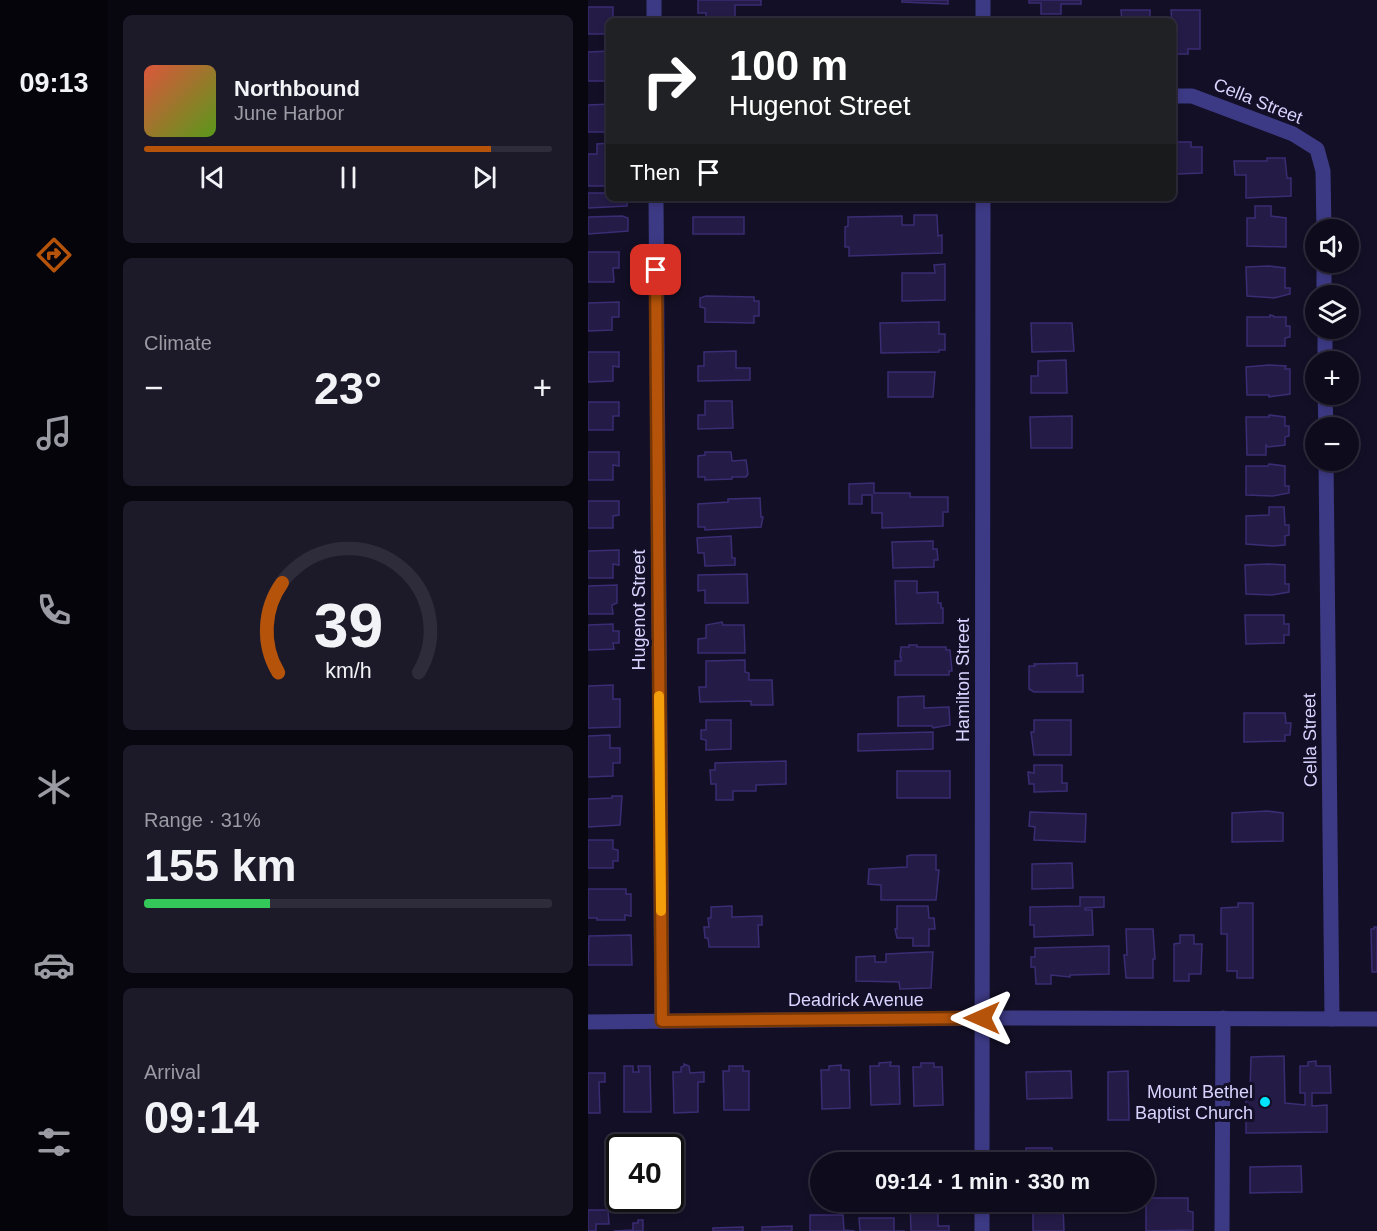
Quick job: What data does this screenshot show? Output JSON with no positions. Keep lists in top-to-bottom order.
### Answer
{
  "streets": {
    "street": [
      "Cella Street",
      "Hugenot Street",
      "Hamilton Street",
      "Deadrick Avenue"
    ]
  },
  "crossings": [
    ["Cella Street", "Deadrick Avenue"],
    ["Hugenot Street", "Deadrick Avenue"],
    ["Hamilton Street", "Deadrick Avenue"]
  ],
  "places": ["Mount Bethel Baptist Church"],
  "page": {
    "tabs": "09:13",
    "turn": ["100 m", "Hugenot Street"],
    "song": ["Northbound", "June Harbor"],
    "then": "Then",
    "map_buttons": ["+", "−"],
    "tile": [
      "Climate",
      ["Range · 31%", "155 km"],
      ["Arrival", "09:14"]
    ],
    "heat": ["−", "23°", "+"],
    "limit": "40",
    "trip": "09:14 · 1 min · 330 m",
    "gauge": ["39", "km/h"]
  }
}
